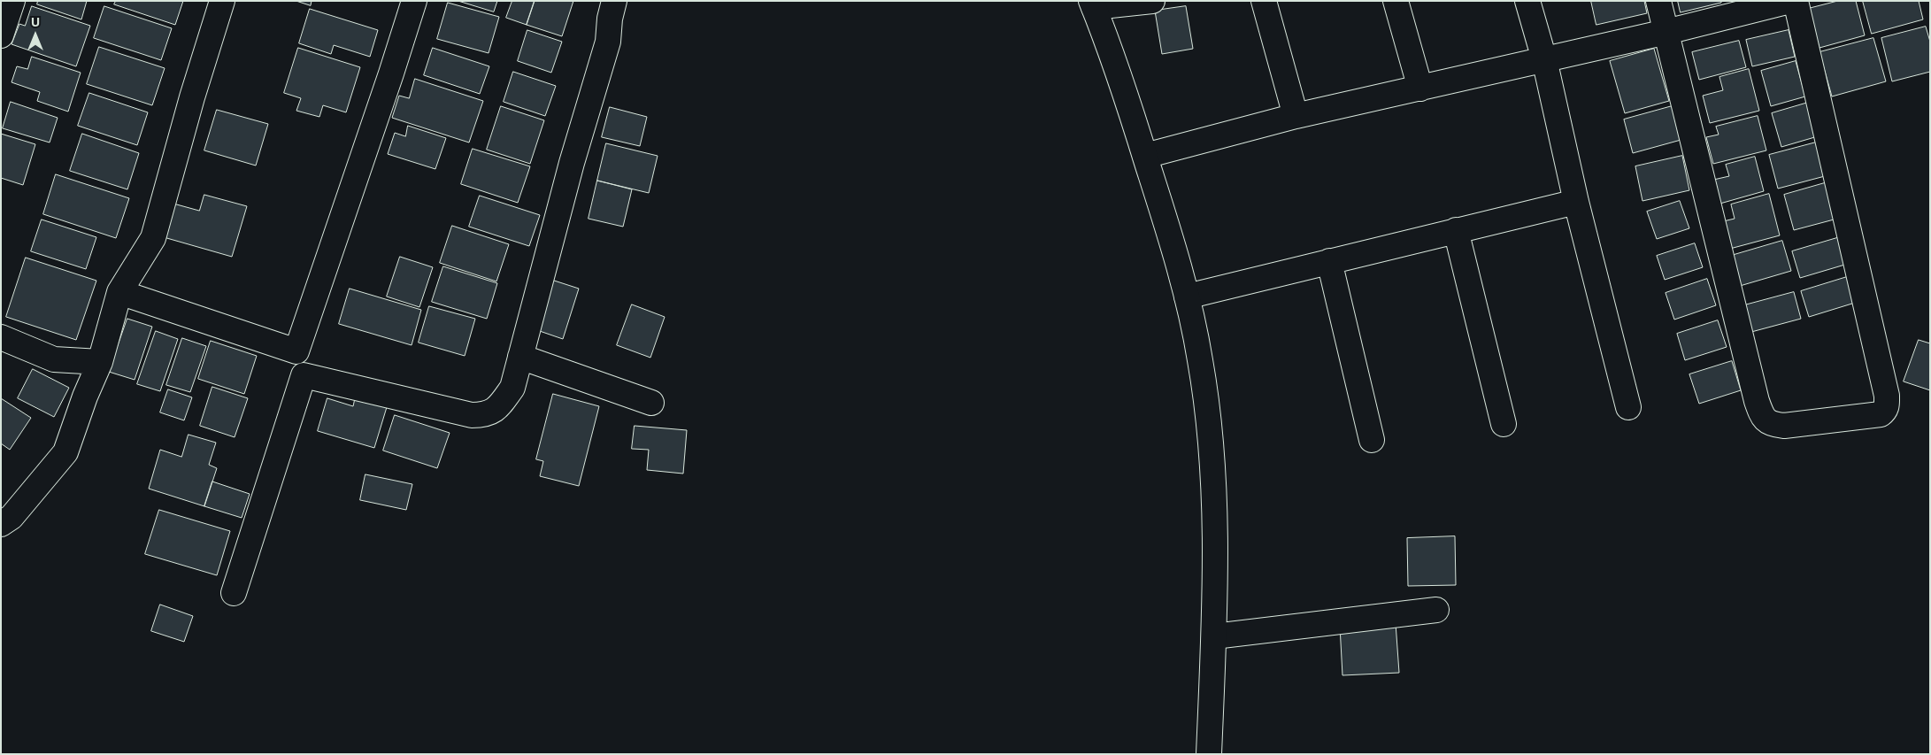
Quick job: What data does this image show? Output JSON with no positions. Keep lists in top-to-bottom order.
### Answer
{
  "north": "top"
}
